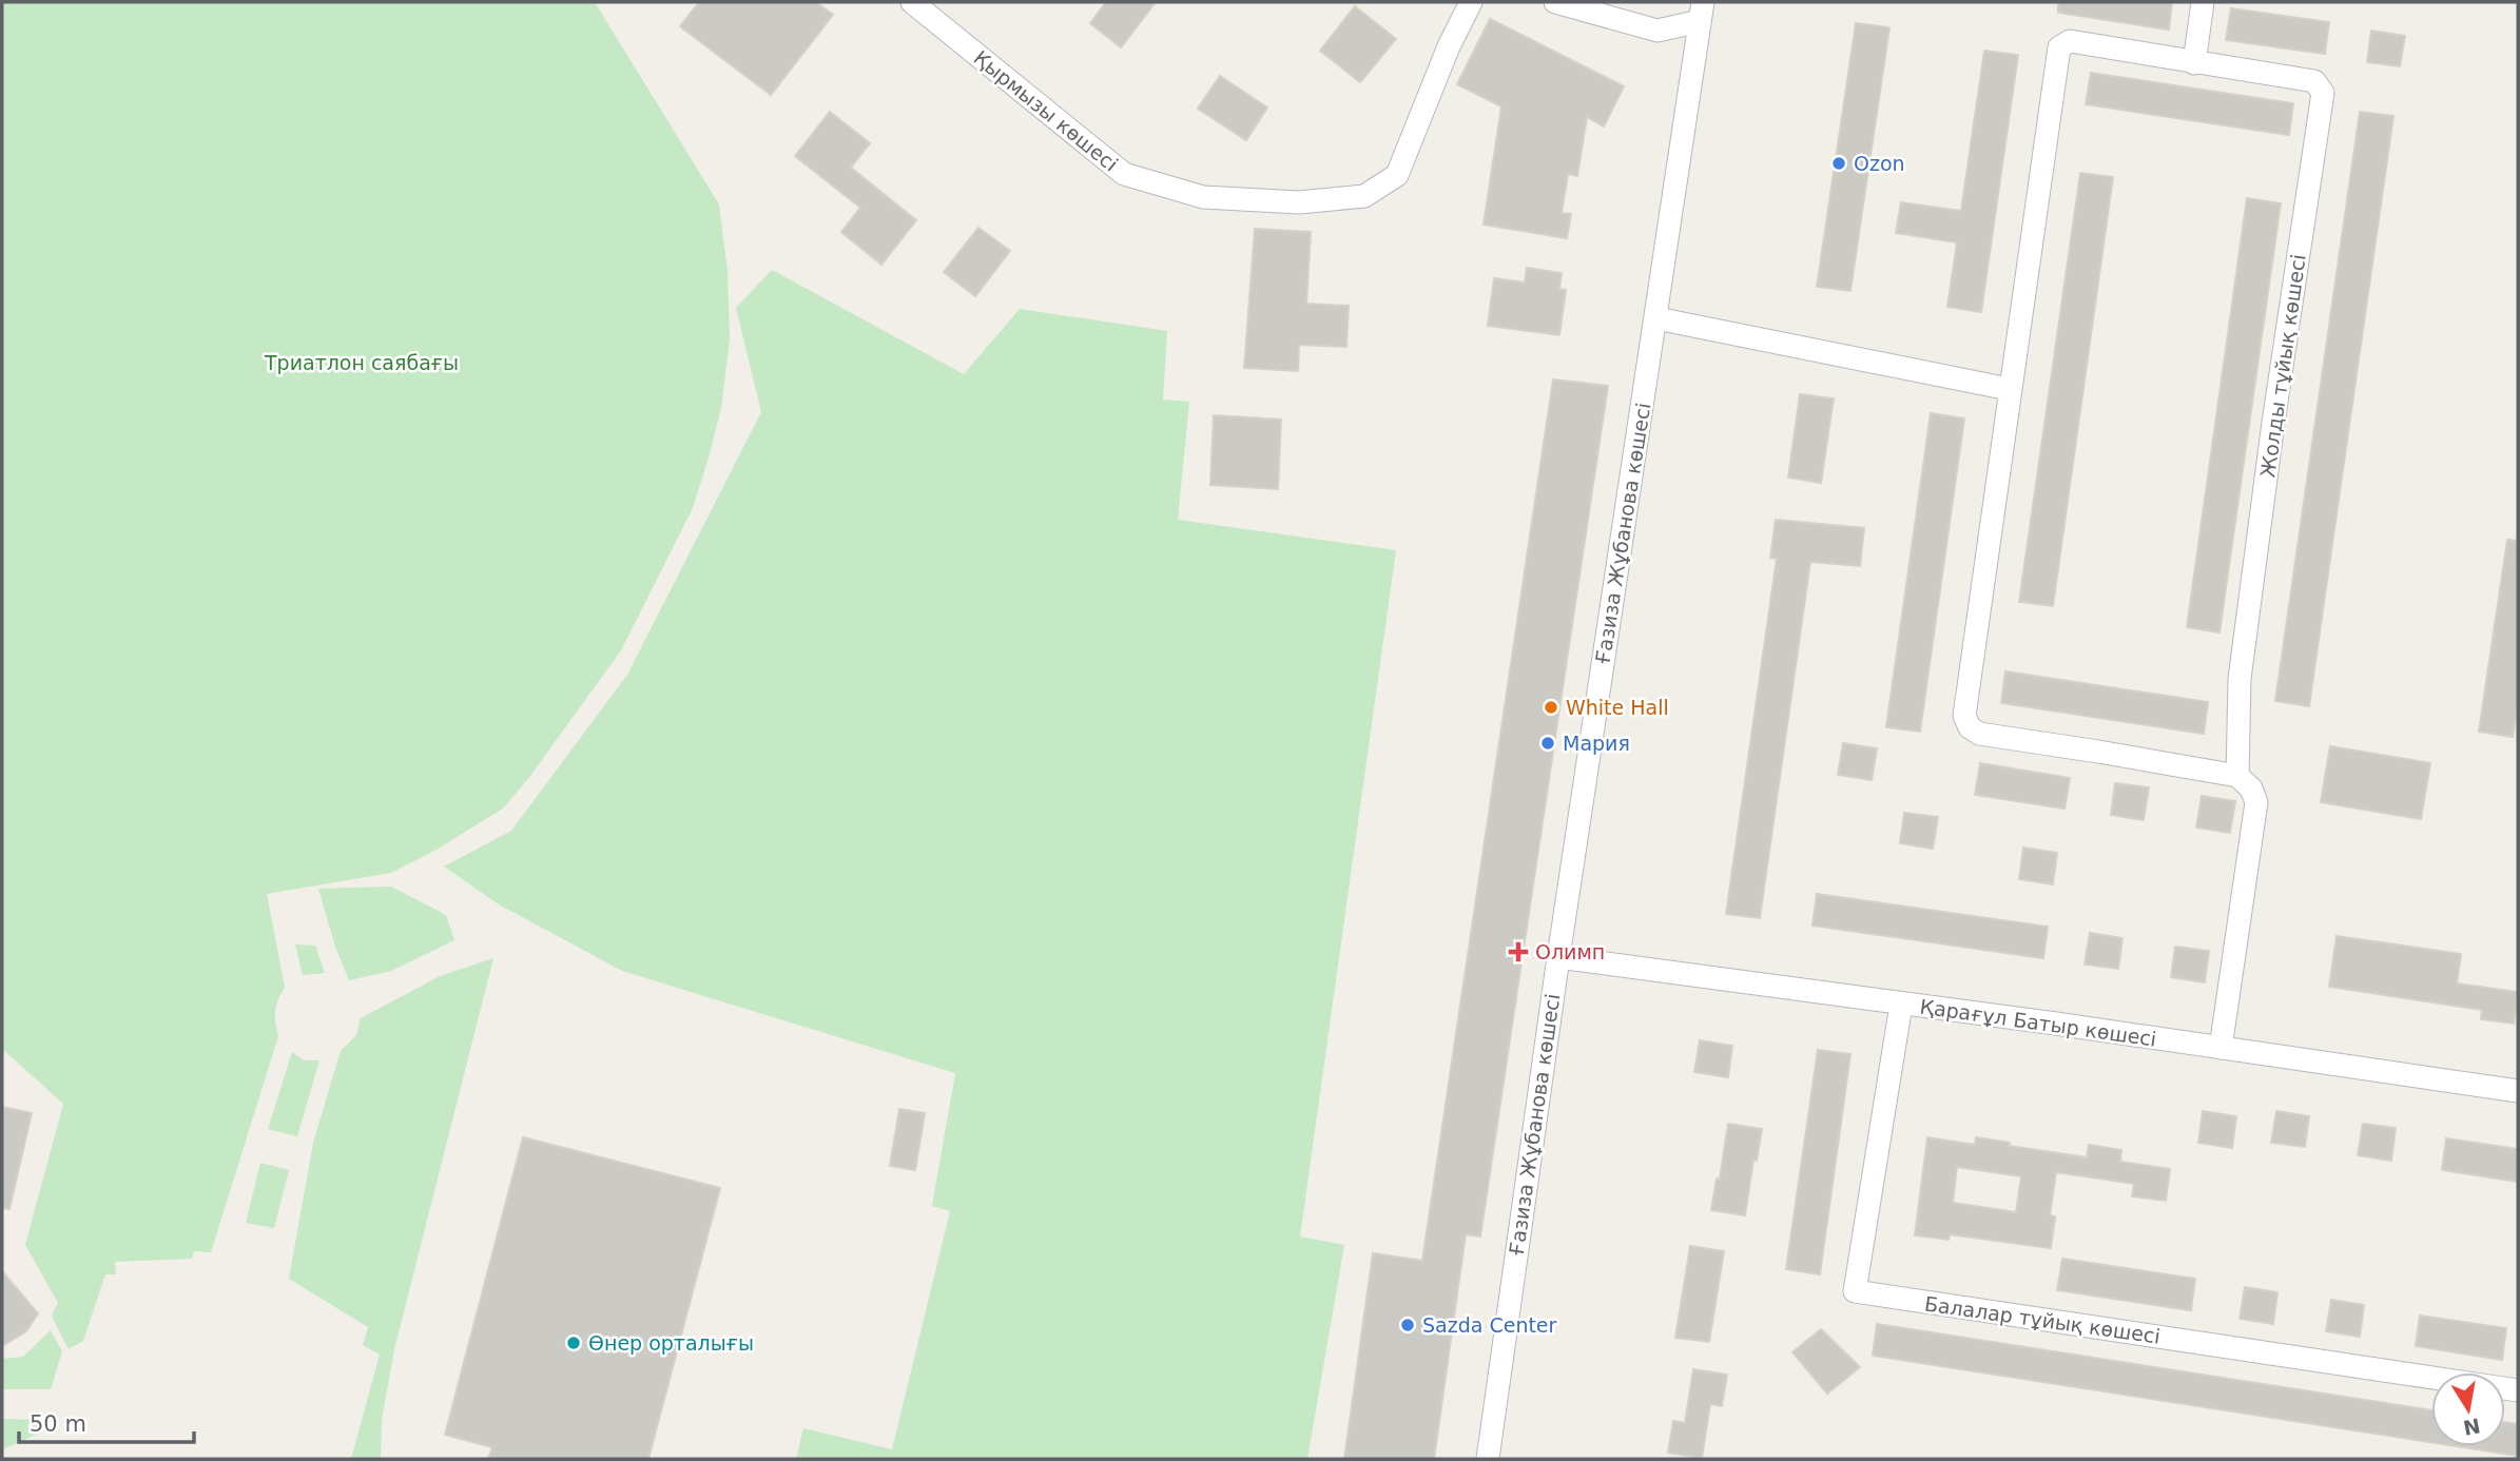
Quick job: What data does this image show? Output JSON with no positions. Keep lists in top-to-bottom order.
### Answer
{
  "streets": {
    "street": [
      "Қырмызы көшесі",
      "Жолды тұйық көшесі",
      "Ғазиза Жұбанова көшесі",
      "Қарағұл Батыр көшесі",
      "Балалар тұйық көшесі"
    ]
  },
  "crossings": [
    ["Ғазиза Жұбанова көшесі", "Қарағұл Батыр көшесі"],
    ["Қарағұл Батыр көшесі", "Балалар тұйық көшесі"]
  ],
  "parks": ["Триатлон саябағы"],
  "places": {
    "other": [
      "Ozon",
      "White Hall",
      "Мария",
      "Sazda Center",
      "Өнер орталығы"
    ],
    "health": ["Олимп"]
  },
  "scale_bar": "50 m",
  "north": "bottom"
}
